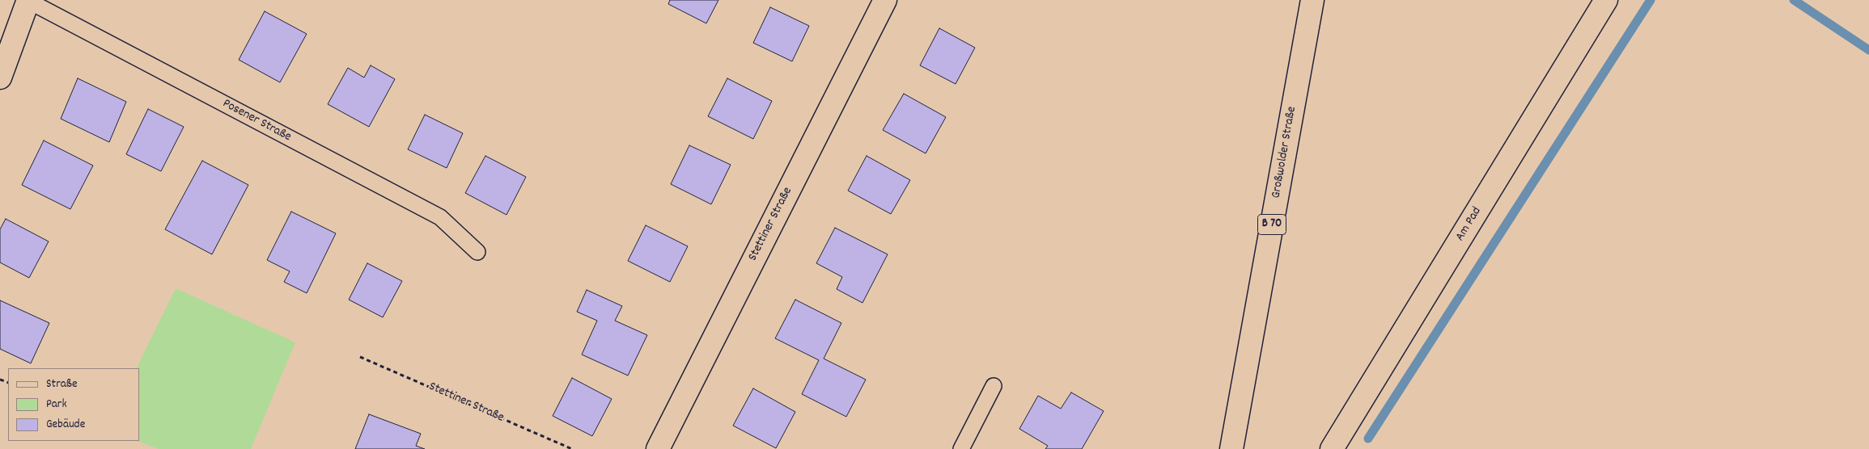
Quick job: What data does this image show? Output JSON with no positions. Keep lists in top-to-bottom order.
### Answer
{
  "streets": {
    "street": [
      "Großwolder Straße",
      "Stettiner Straße",
      "B 70",
      "Am Pad"
    ],
    "lane": ["Posener Straße"]
  },
  "legend": ["Straße", "Park", "Gebäude"]
}
